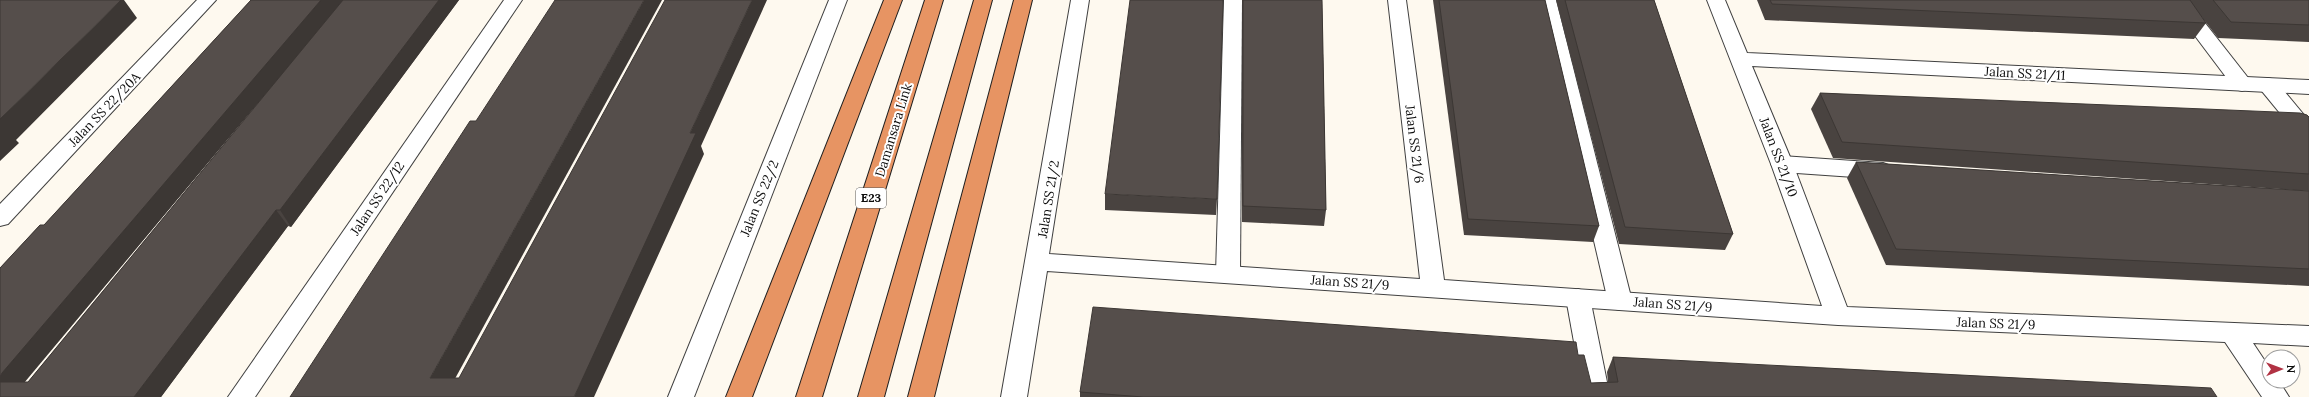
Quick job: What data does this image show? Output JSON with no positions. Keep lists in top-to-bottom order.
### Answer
{
  "streets": {
    "highway": ["Damansara Link", "E23"],
    "street": [
      "Jalan SS 21/11",
      "Jalan SS 22/20A",
      "Jalan SS 21/6",
      "Jalan SS 21/10",
      "Jalan SS 22/12",
      "Jalan SS 22/2",
      "Jalan SS 21/2",
      "Jalan SS 21/9"
    ]
  },
  "crossings": [
    ["Jalan SS 21/11", "Jalan SS 21/10"],
    ["Jalan SS 21/6", "Jalan SS 21/9"],
    ["Jalan SS 21/10", "Jalan SS 21/9"],
    ["Jalan SS 21/2", "Jalan SS 21/9"]
  ],
  "north": "right"
}
